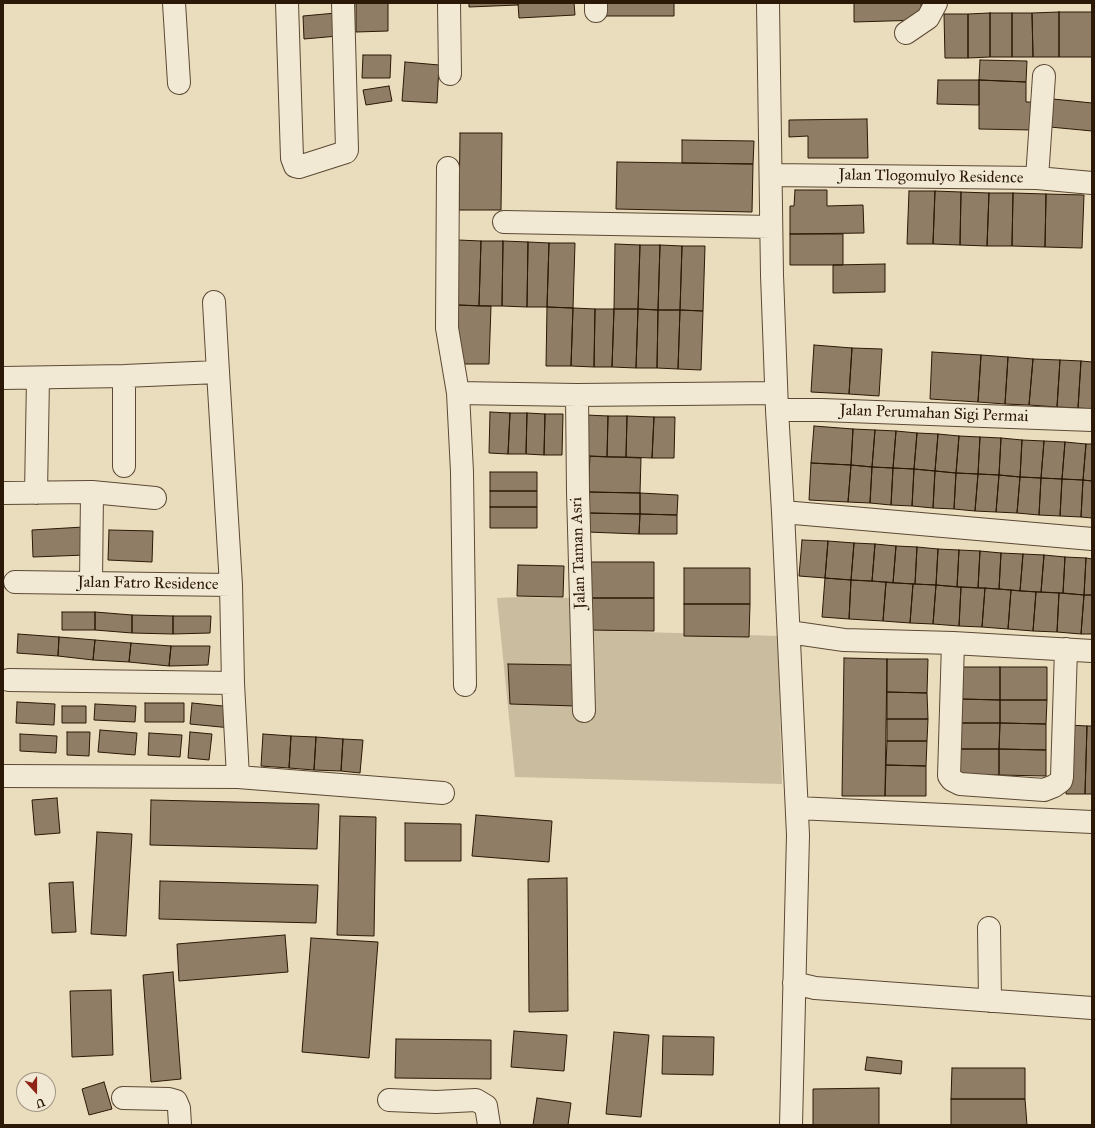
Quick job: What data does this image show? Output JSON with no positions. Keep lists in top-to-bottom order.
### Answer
{
  "streets": {
    "street": [
      "Jalan Tlogomulyo Residence",
      "Jalan Perumahan Sigi Permai",
      "Jalan Taman Asri",
      "Jalan Fatro Residence"
    ]
  },
  "north": "bottom"
}
